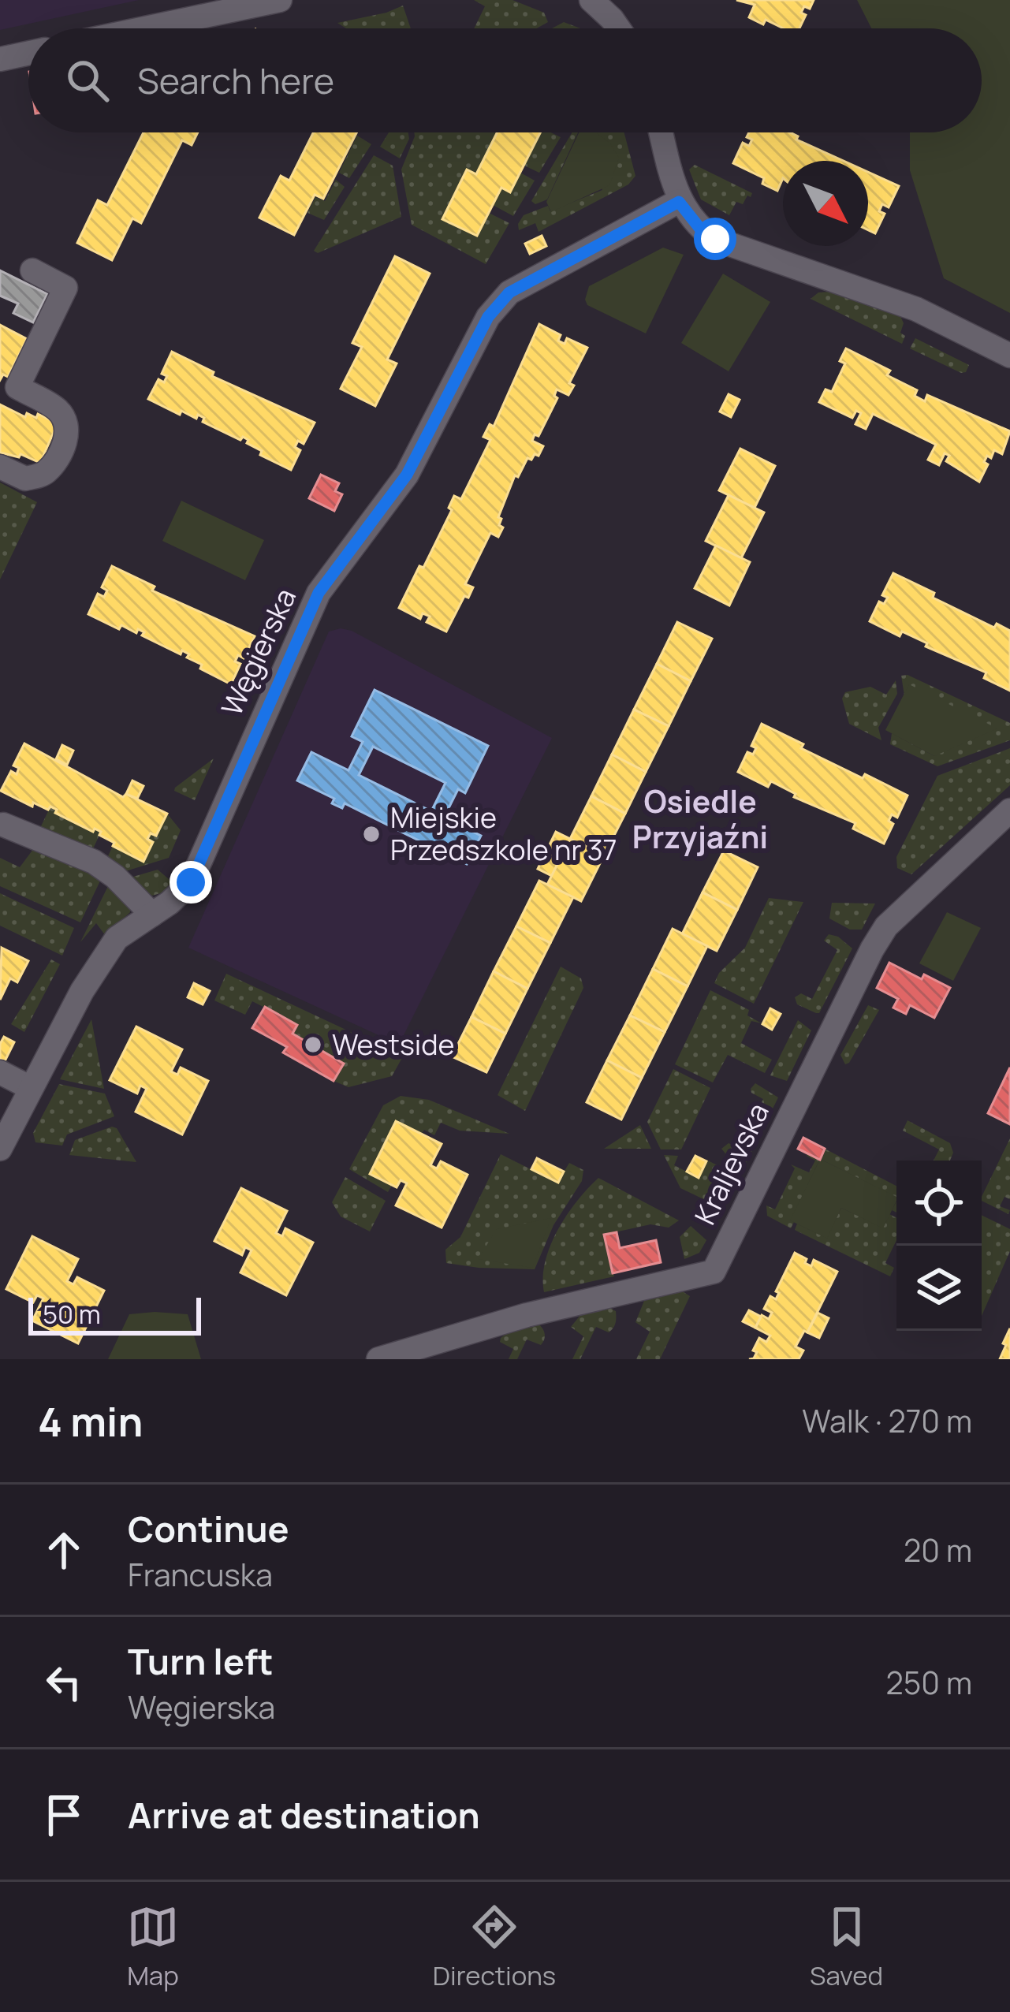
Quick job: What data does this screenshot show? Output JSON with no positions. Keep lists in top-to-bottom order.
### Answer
{
  "streets": {
    "street": ["Węgierska", "Kraljevska"]
  },
  "districts": ["Osiedle Przyjaźni"],
  "places": ["Miejskie Przedszkole nr 37", "Westside"],
  "scale_bar": "50 m",
  "north": "bottom right",
  "page": {
    "search": "Search here",
    "scale": "50 m",
    "heading": ["4 min", "Walk · 270 m"],
    "list": [
      ["Continue", "Francuska", "20 m"],
      ["Turn left", "Węgierska", "250 m"],
      "Arrive at destination"
    ],
    "nav": ["Map", "Directions", "Saved"]
  }
}
